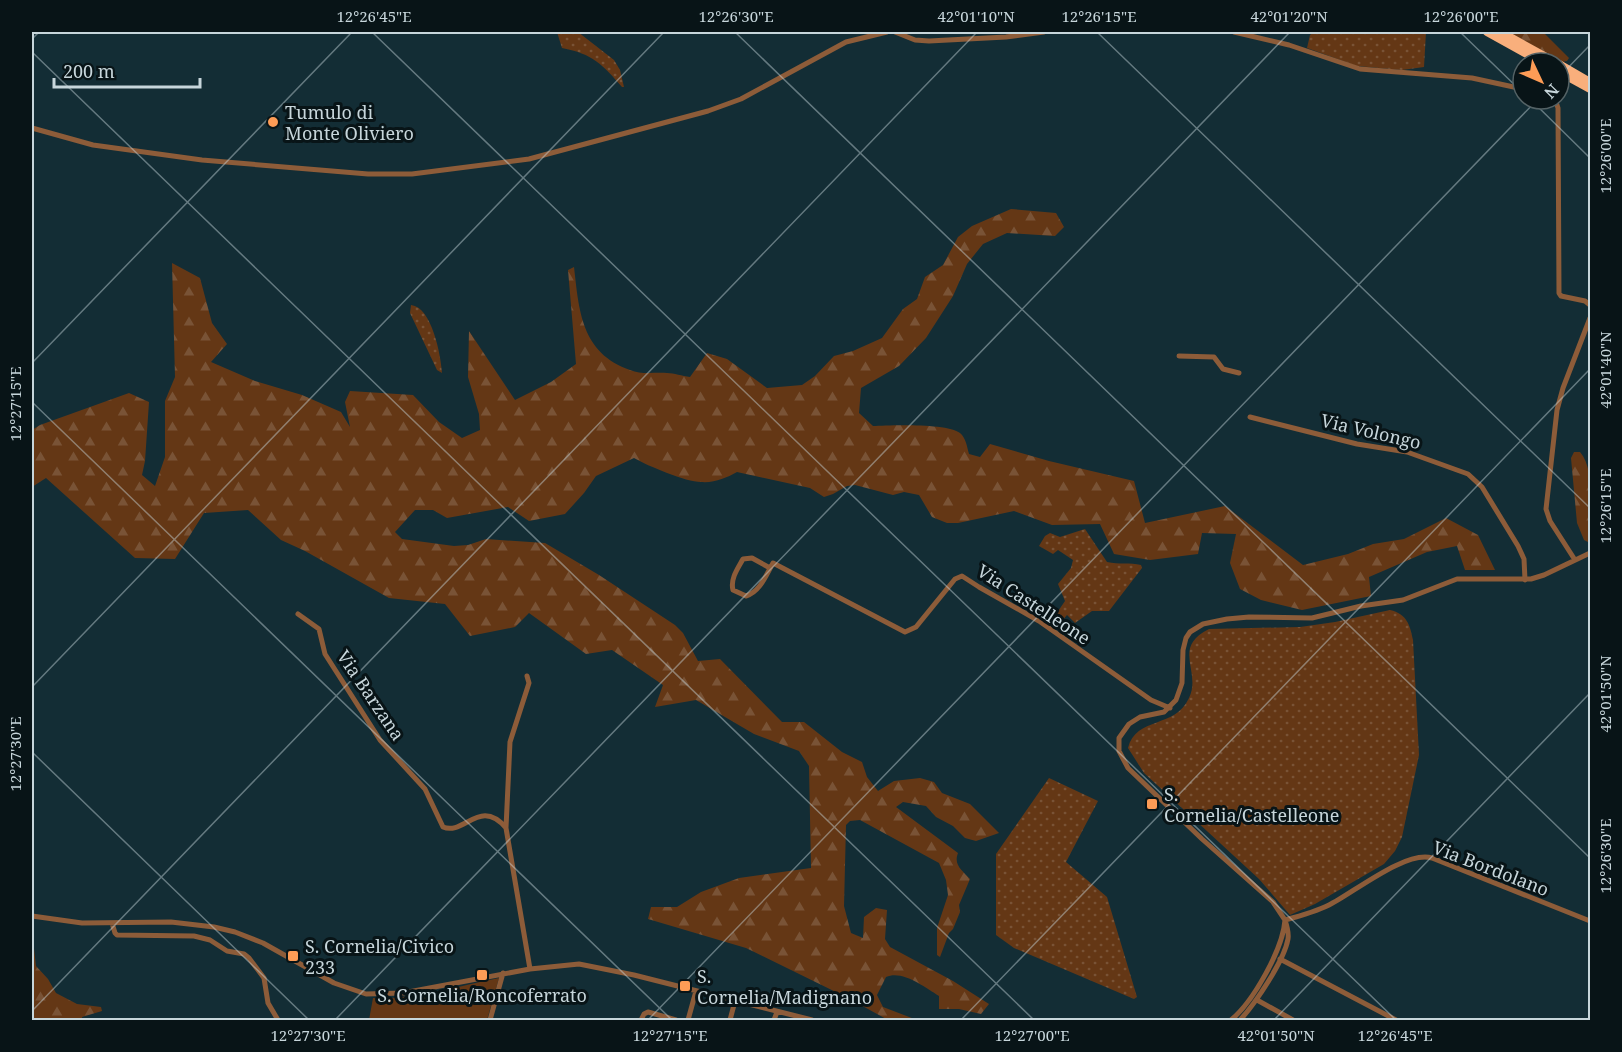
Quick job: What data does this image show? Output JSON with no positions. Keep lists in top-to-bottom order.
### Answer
{
  "streets": {
    "street": [
      "Via Volongo",
      "Via Castelleone",
      "Via Barzana",
      "Via Bordolano"
    ]
  },
  "places": {
    "other": ["Tumulo di Monte Oliviero"],
    "transit": [
      "S. Cornelia/Castelleone",
      "S. Cornelia/Civico 233",
      "S. Cornelia/Roncoferrato",
      "S. Cornelia/Madignano"
    ]
  },
  "scale_bar": "200 m",
  "north": "bottom right",
  "coordinates": [
    "12°26'45\"E",
    "12°26'30\"E",
    "42°01'10\"N",
    "12°26'15\"E",
    "42°01'20\"N",
    "12°26'00\"E",
    "42°01'40\"N",
    "12°27'15\"E",
    "42°01'50\"N",
    "12°27'30\"E",
    "12°27'00\"E"
  ]
}
